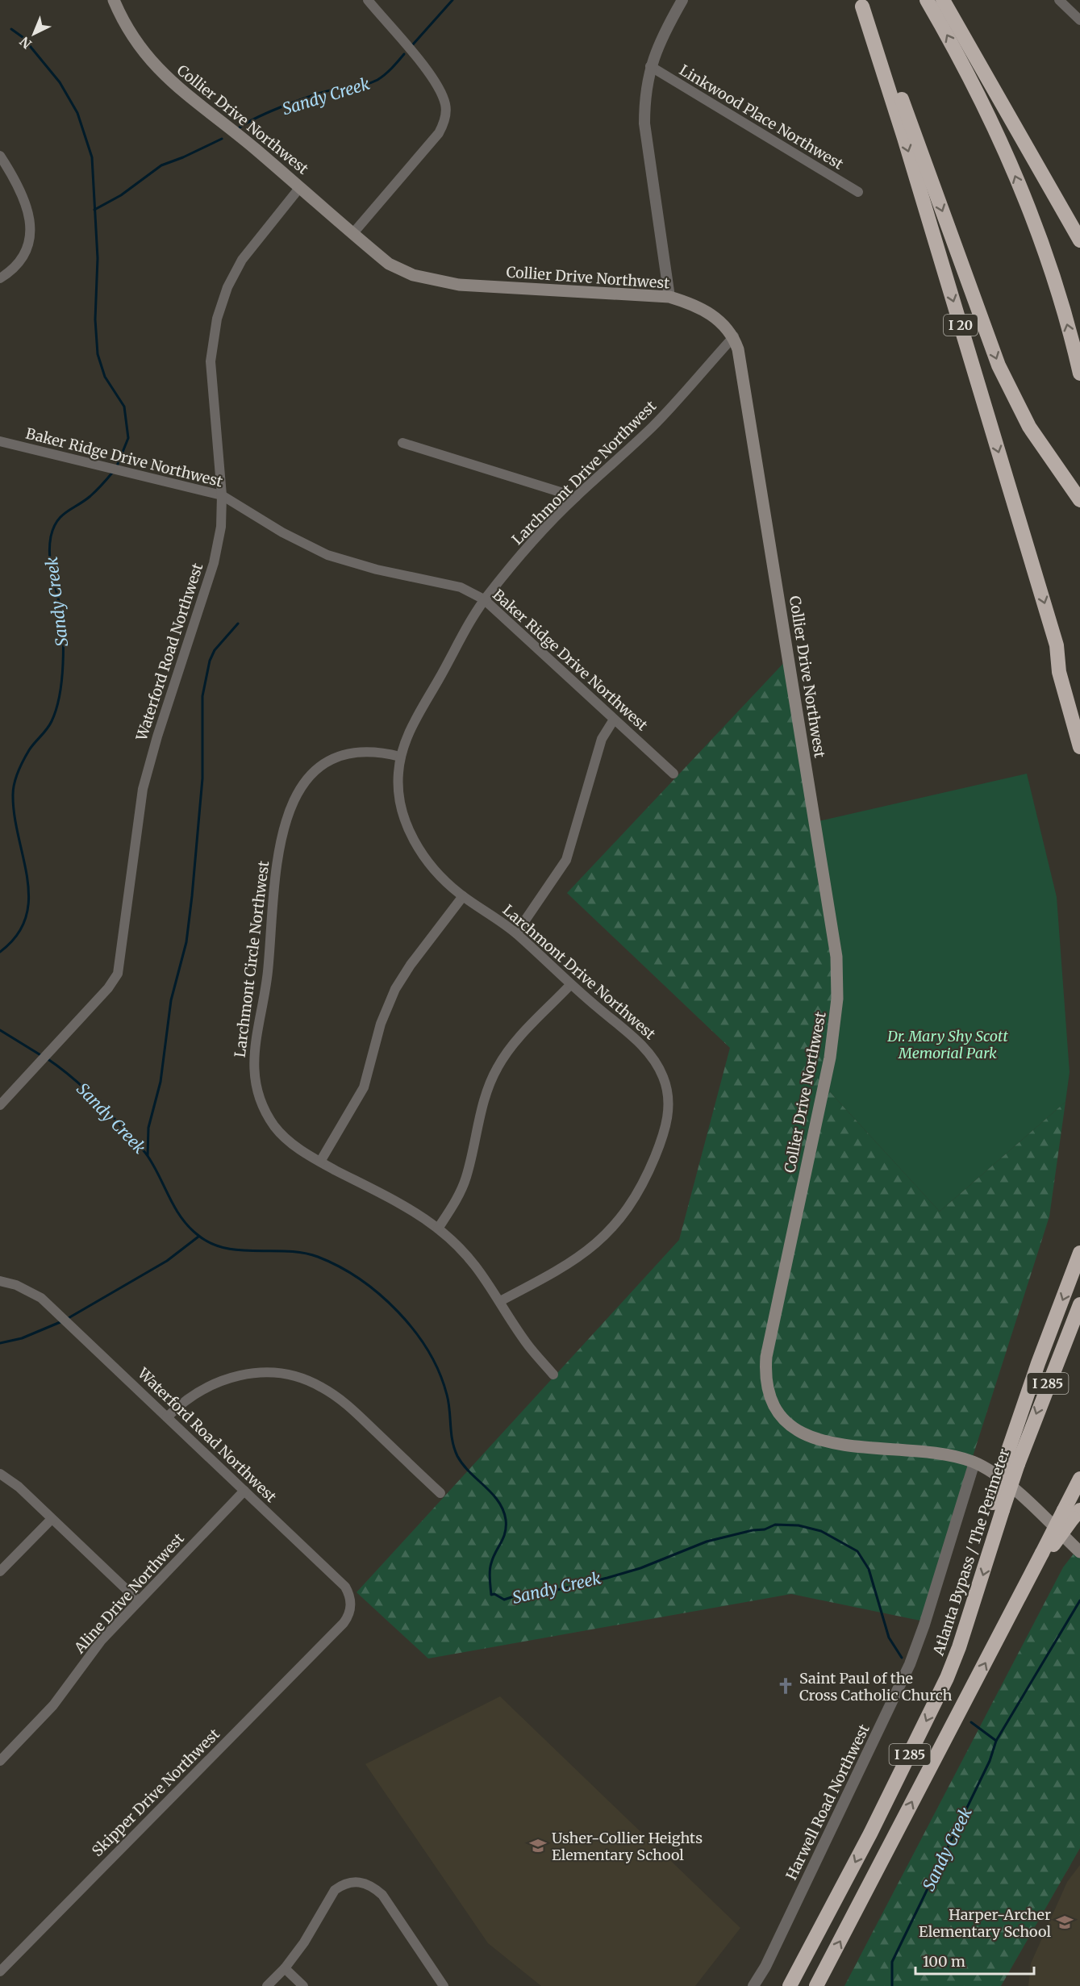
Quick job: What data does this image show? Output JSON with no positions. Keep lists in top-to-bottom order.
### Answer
{
  "streets": {
    "highway": ["I 20", "I 285", "Atlanta Bypass / The Perimeter"],
    "main road": ["Collier Drive Northwest"],
    "street": [
      "Linkwood Place Northwest",
      "Baker Ridge Drive Northwest",
      "Larchmont Drive Northwest",
      "Waterford Road Northwest",
      "Larchmont Circle Northwest",
      "Aline Drive Northwest",
      "Skipper Drive Northwest",
      "Harwell Road Northwest"
    ]
  },
  "crossings": [
    ["Collier Drive Northwest", "Larchmont Drive Northwest"],
    ["Collier Drive Northwest", "Waterford Road Northwest"],
    ["Collier Drive Northwest", "Harwell Road Northwest"],
    ["Baker Ridge Drive Northwest", "Larchmont Drive Northwest"],
    ["Baker Ridge Drive Northwest", "Waterford Road Northwest"],
    ["Larchmont Drive Northwest", "Larchmont Circle Northwest"],
    ["Waterford Road Northwest", "Aline Drive Northwest"],
    ["Waterford Road Northwest", "Skipper Drive Northwest"]
  ],
  "water": ["Sandy Creek"],
  "parks": ["Dr. Mary Shy Scott Memorial Park"],
  "places": {
    "church": ["Saint Paul of the Cross Catholic Church"],
    "school or university": ["Usher-Collier Heights Elementary School", "Harper-Archer Elementary School"]
  },
  "scale_bar": "100 m",
  "north": "bottom left"
}
